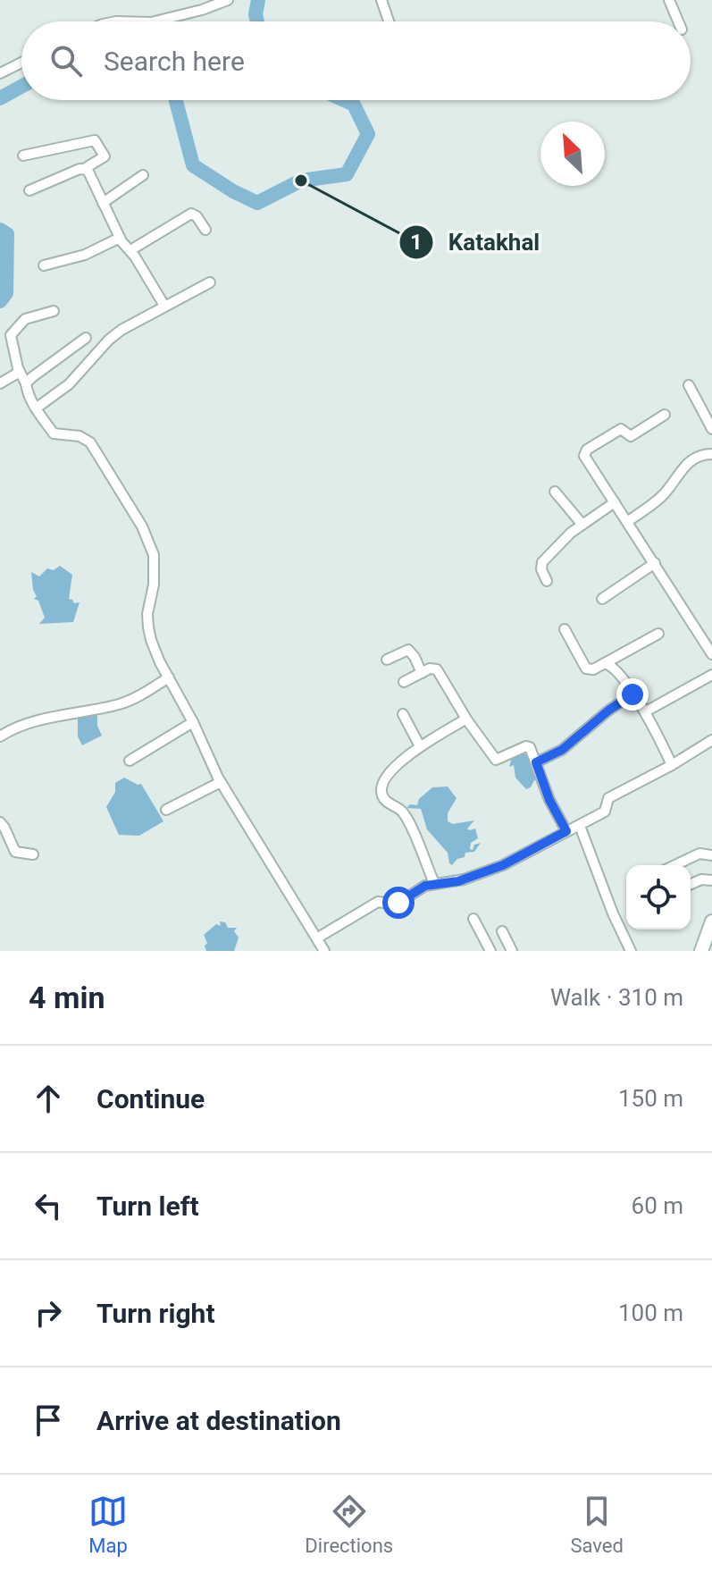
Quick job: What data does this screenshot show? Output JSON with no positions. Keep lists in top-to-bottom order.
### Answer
{
  "places": ["Katakhal"],
  "north": "top left",
  "page": {
    "search": "Search here",
    "heading": ["4 min", "Walk · 310 m"],
    "list": [
      ["Continue", "150 m"],
      ["Turn left", "60 m"],
      ["Turn right", "100 m"],
      "Arrive at destination"
    ],
    "nav": ["Map", "Directions", "Saved"]
  }
}
